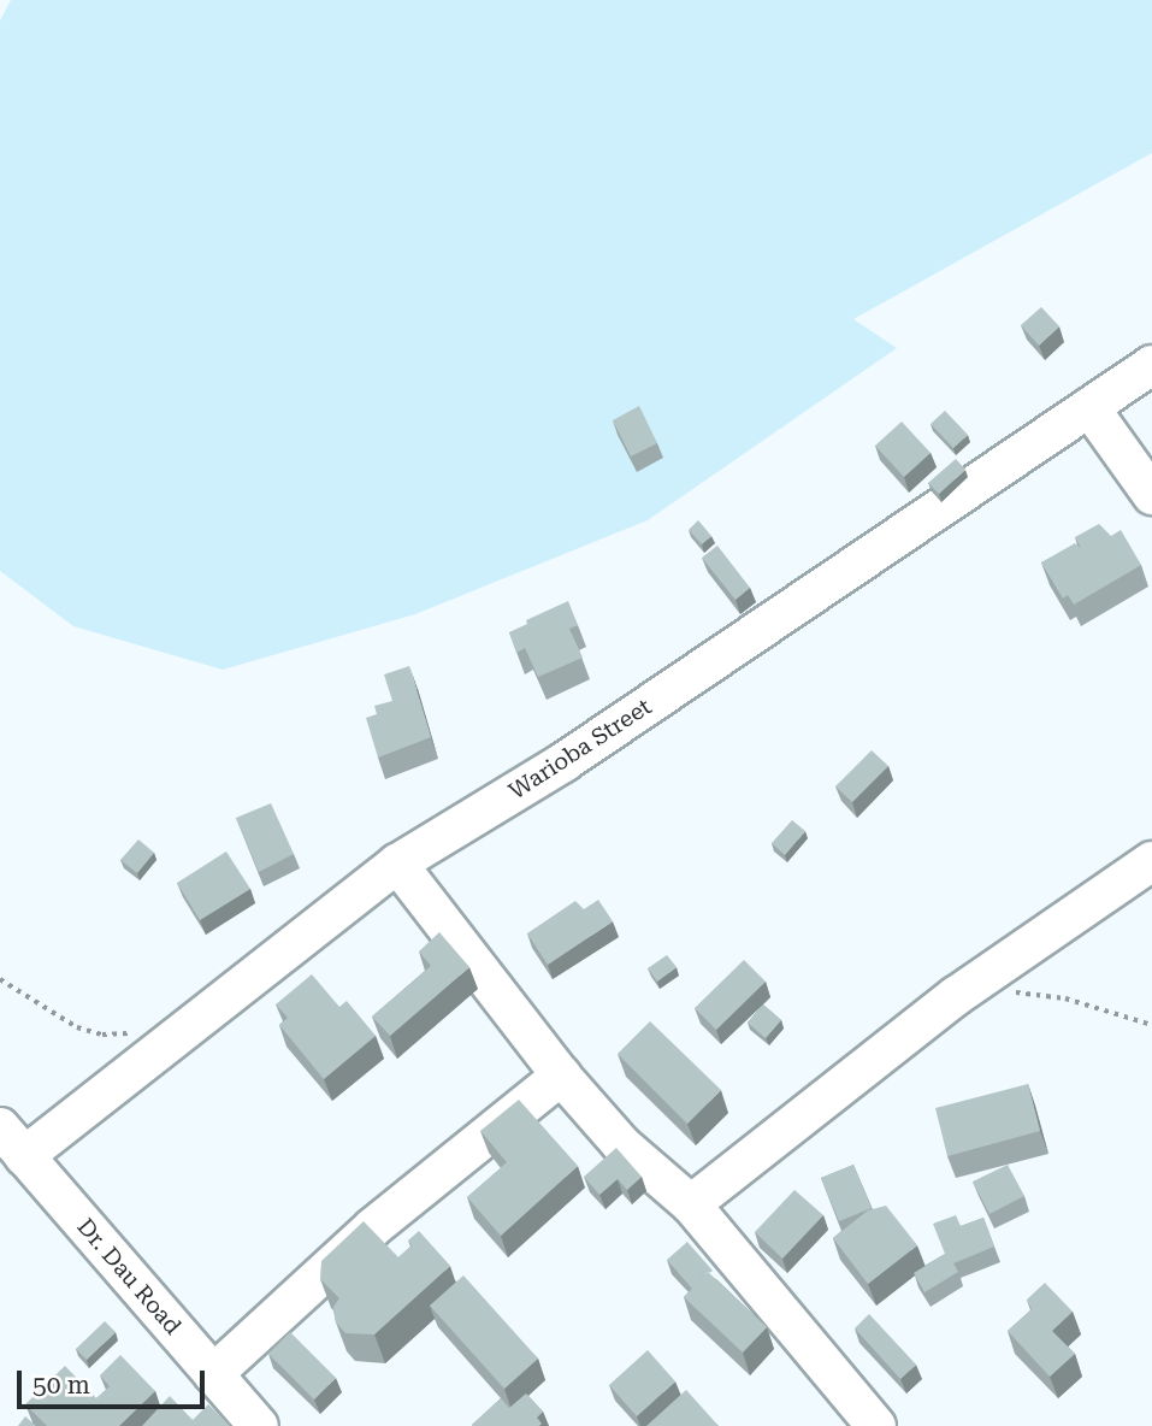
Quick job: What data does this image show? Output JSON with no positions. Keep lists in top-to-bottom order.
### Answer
{
  "streets": {
    "street": ["Warioba Street", "Dr. Dau Road"]
  },
  "crossings": [
    ["Warioba Street", "Dr. Dau Road"]
  ],
  "scale_bar": "50 m"
}
